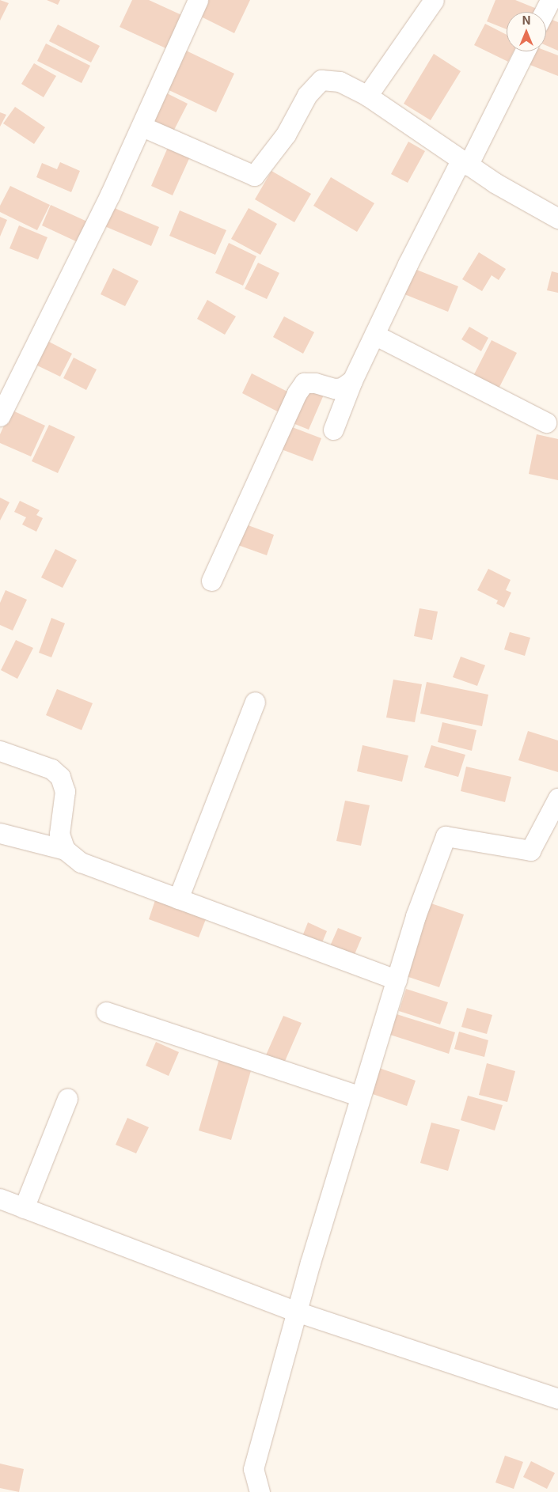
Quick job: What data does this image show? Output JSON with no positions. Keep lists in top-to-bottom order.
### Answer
{
  "north": "top"
}
